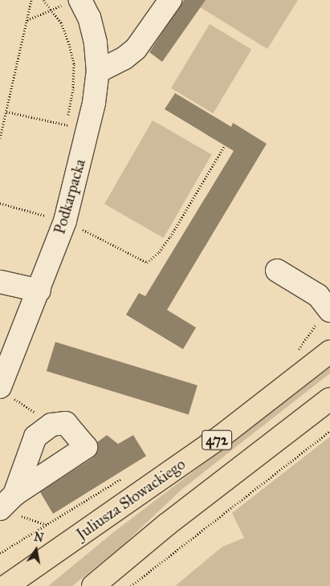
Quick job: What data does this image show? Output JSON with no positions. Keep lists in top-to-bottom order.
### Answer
{
  "streets": {
    "main road": ["472", "Juliusza Słowackiego"],
    "street": ["Podkarpacka"]
  },
  "north": "top"
}
